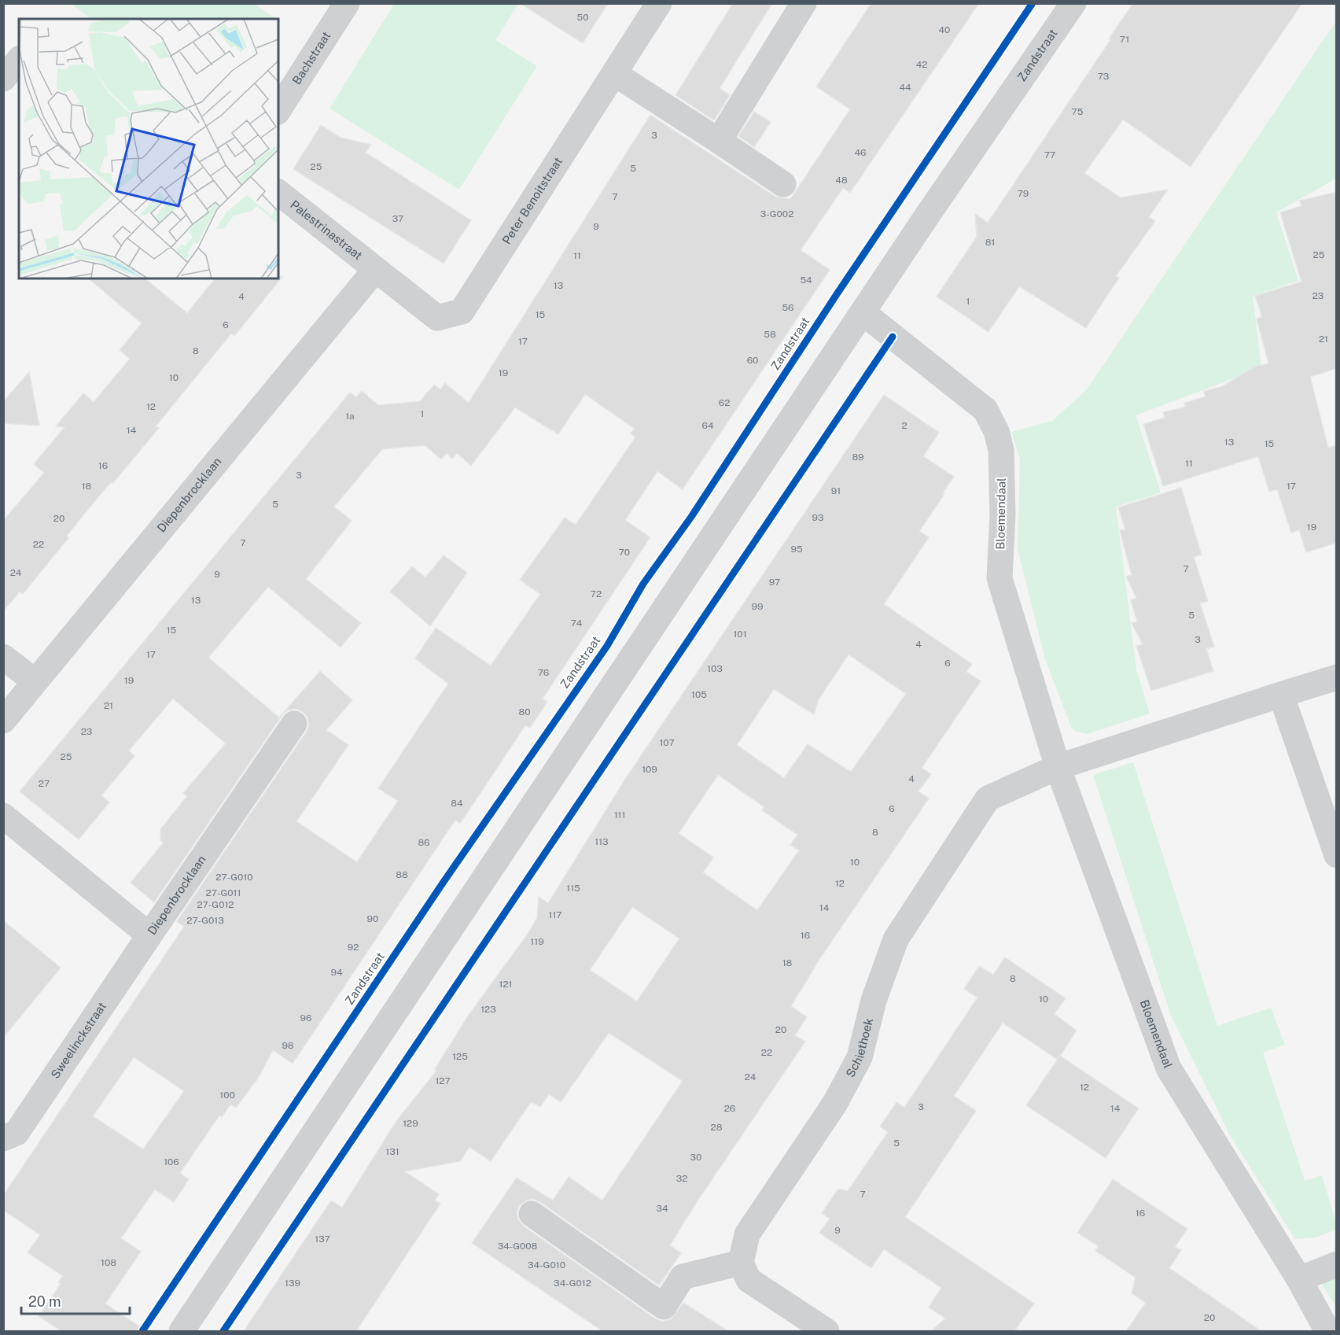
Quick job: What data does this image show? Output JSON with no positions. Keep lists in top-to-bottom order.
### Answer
{
  "streets": {
    "street": [
      "Zandstraat",
      "Bachstraat",
      "Peter Benoitstraat",
      "Palestrinastraat",
      "Diepenbrocklaan",
      "Bloemendaal",
      "Sweelinckstraat",
      "Schiethoek"
    ]
  },
  "crossings": [
    ["Zandstraat", "Bloemendaal"],
    ["Peter Benoitstraat", "Palestrinastraat"],
    ["Peter Benoitstraat", "Diepenbrocklaan"],
    ["Palestrinastraat", "Diepenbrocklaan"],
    ["Diepenbrocklaan", "Sweelinckstraat"],
    ["Bloemendaal", "Schiethoek"]
  ],
  "house_numbers": [
    "50",
    "40",
    "71",
    "42",
    "73",
    "44",
    "75",
    "3",
    "46",
    "77",
    "25",
    "5",
    "48",
    "79",
    "7",
    "3-G002",
    "37",
    "9",
    "81",
    "25",
    "11",
    "54",
    "13",
    "23",
    "4",
    "1",
    "56",
    "15",
    "6",
    "58",
    "21",
    "17",
    "8",
    "60",
    "19",
    "10",
    "62",
    "12",
    "1",
    "1a",
    "64",
    "2",
    "14",
    "13",
    "15",
    "89",
    "11",
    "16",
    "3",
    "18",
    "17",
    "91",
    "5",
    "93",
    "20",
    "19",
    "7",
    "22",
    "95",
    "70",
    "7",
    "24",
    "9",
    "97",
    "72",
    "13",
    "99",
    "5",
    "74",
    "15",
    "101",
    "3",
    "4",
    "17",
    "6",
    "103",
    "76",
    "19",
    "105",
    "21",
    "80",
    "23",
    "107",
    "25",
    "109",
    "4",
    "27",
    "84",
    "6",
    "111",
    "8",
    "113",
    "86",
    "10",
    "88",
    "27-G010",
    "12",
    "115",
    "27-G011",
    "27-G012",
    "14",
    "117",
    "90",
    "27-G013",
    "16",
    "119",
    "92",
    "18",
    "94",
    "8",
    "121",
    "10",
    "123",
    "96",
    "20",
    "98",
    "22",
    "125",
    "24",
    "127",
    "12",
    "100",
    "3",
    "26",
    "14",
    "129",
    "28",
    "5",
    "131",
    "30",
    "106",
    "32",
    "7",
    "34",
    "16",
    "9",
    "137",
    "34-G008",
    "108",
    "34-G010",
    "139",
    "34-G012",
    "20"
  ],
  "scale_bar": "20 m"
}
